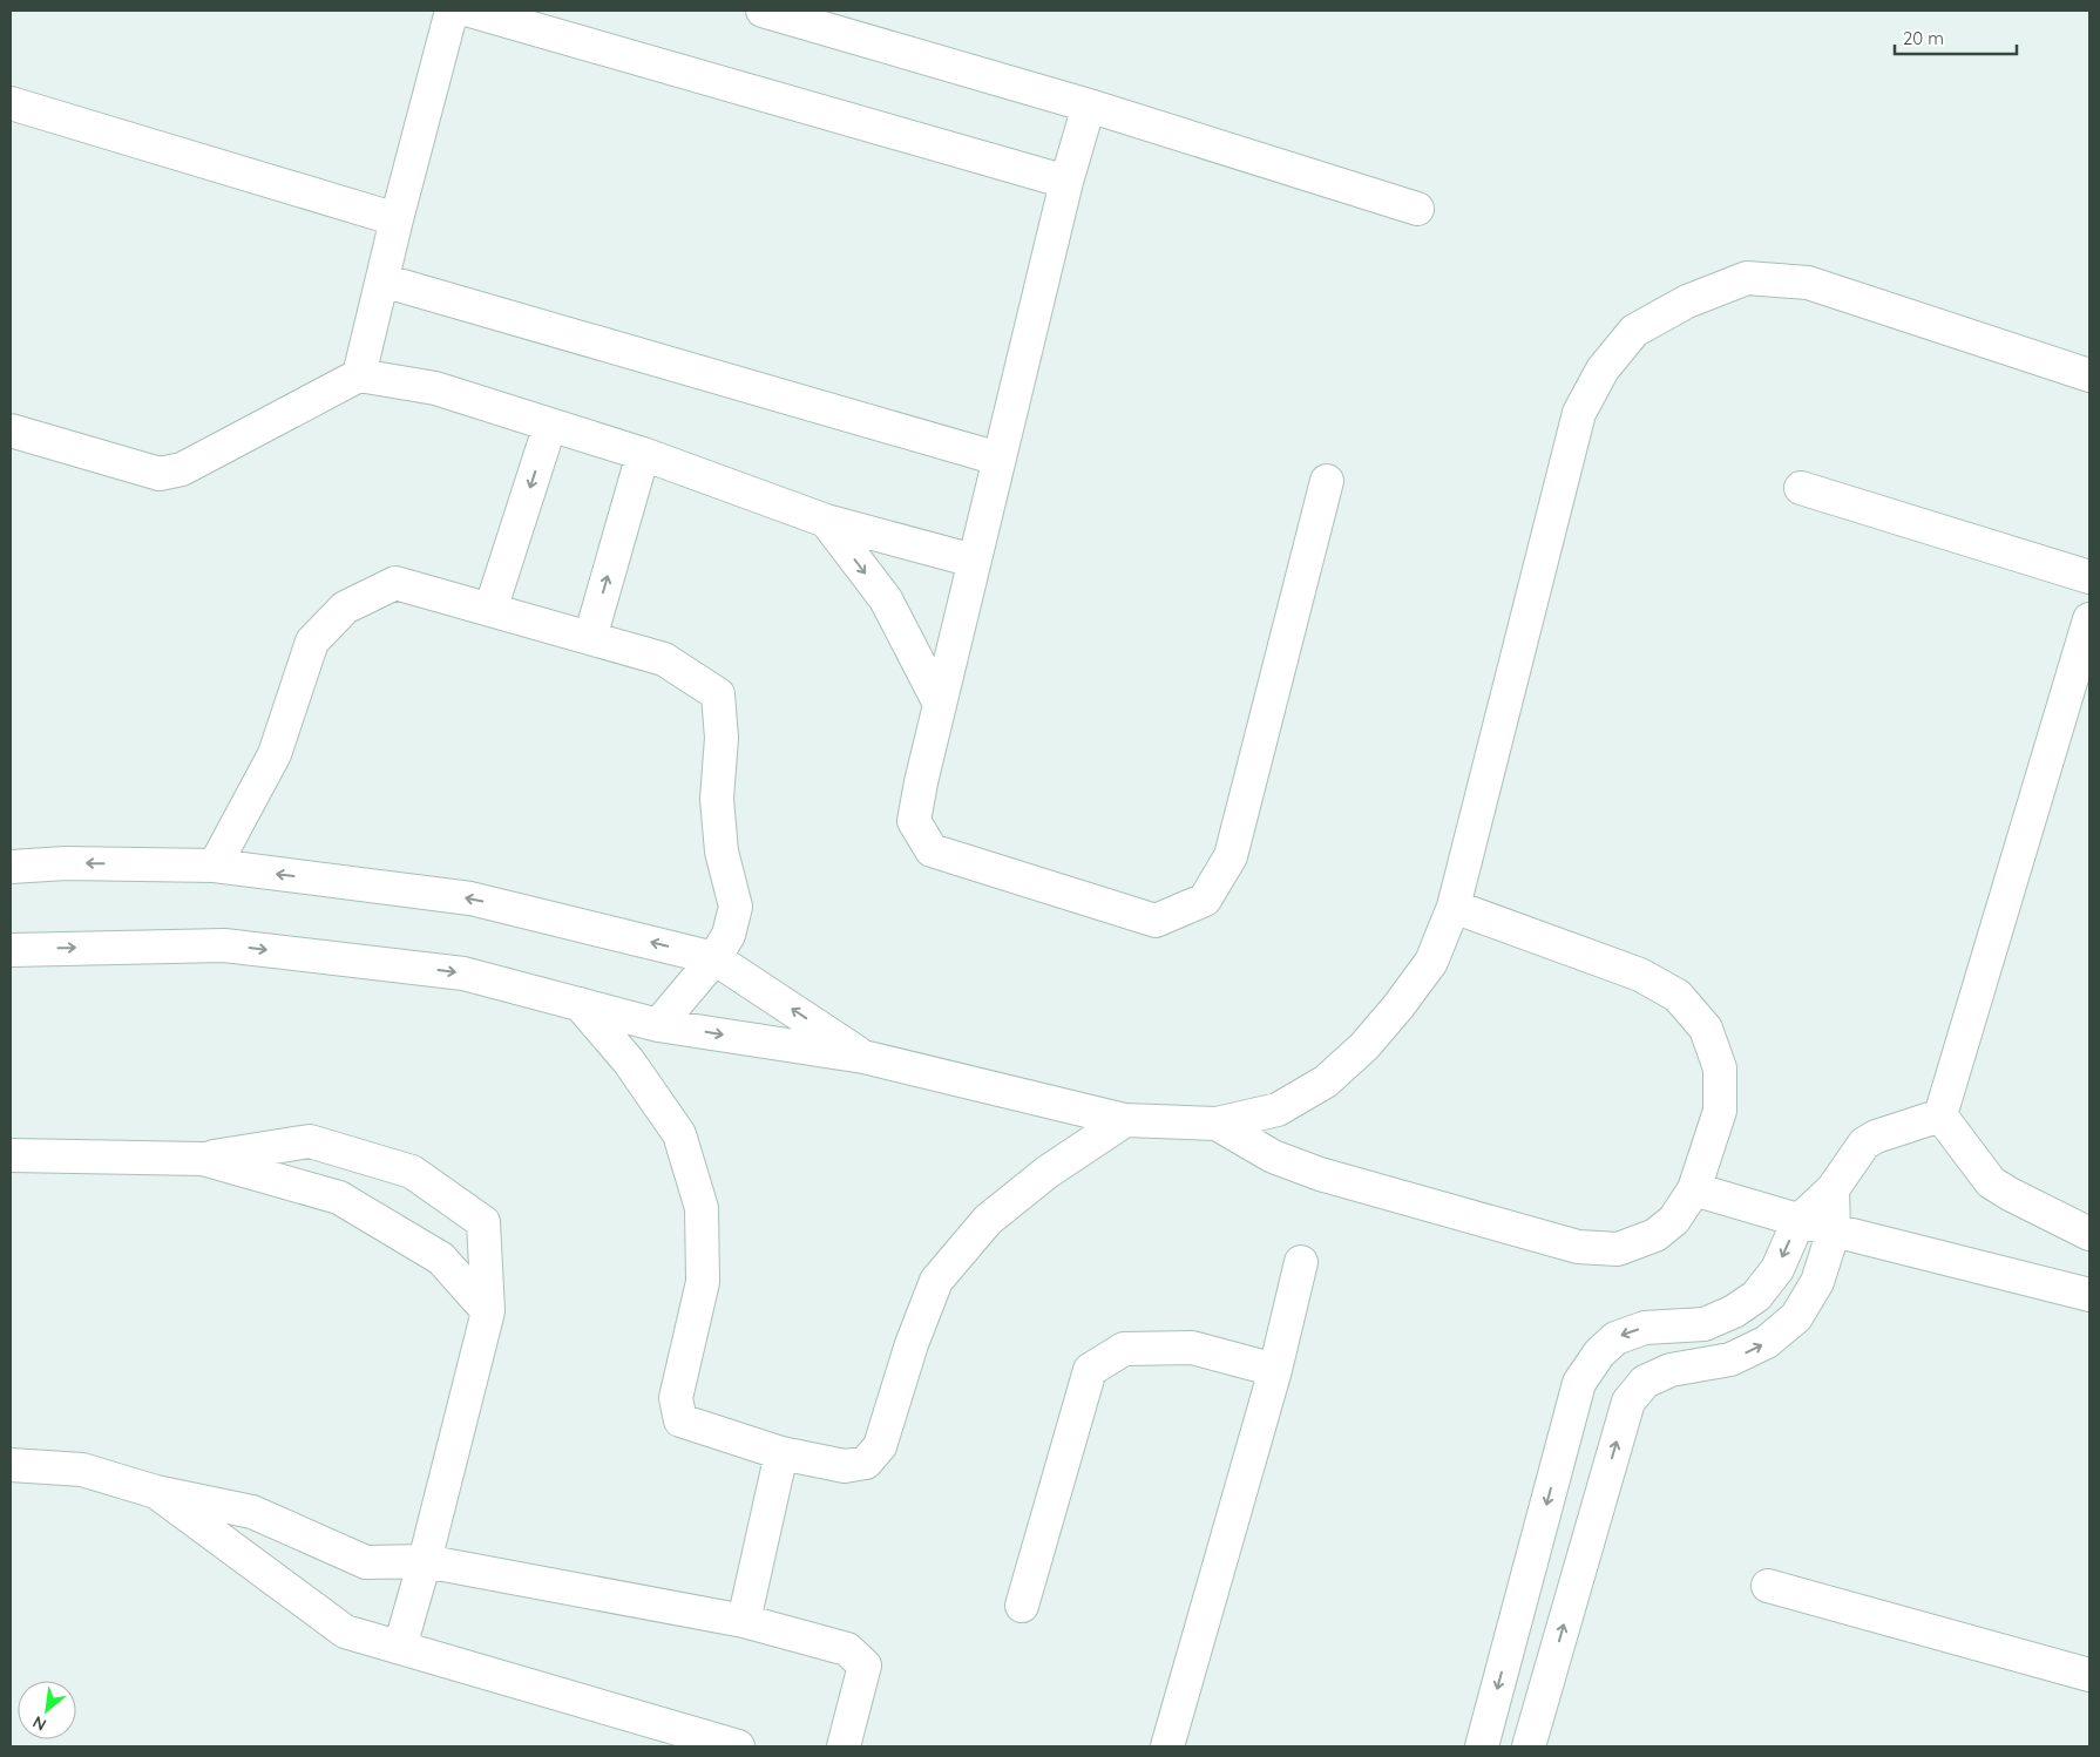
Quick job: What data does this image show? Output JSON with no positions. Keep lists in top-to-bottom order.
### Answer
{
  "scale_bar": "20 m",
  "north": "bottom left"
}
